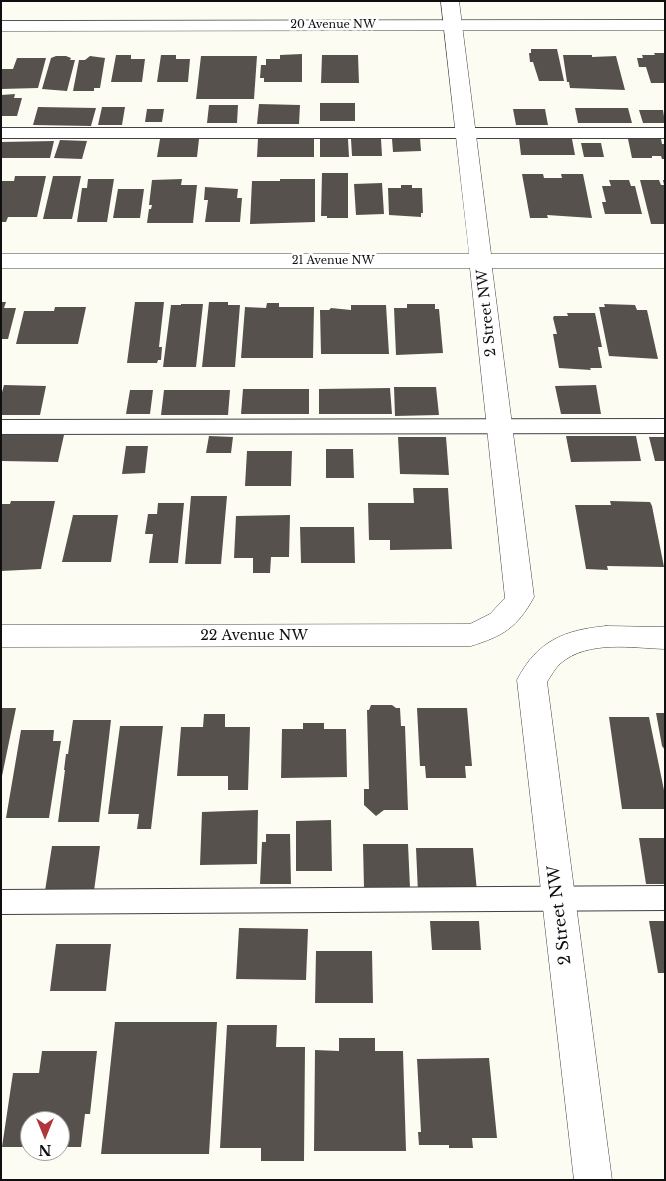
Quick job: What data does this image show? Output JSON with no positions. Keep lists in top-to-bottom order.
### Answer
{
  "streets": {
    "street": [
      "20 Avenue NW",
      "21 Avenue NW",
      "2 Street NW",
      "22 Avenue NW"
    ]
  },
  "crossings": [
    ["20 Avenue NW", "2 Street NW"],
    ["21 Avenue NW", "2 Street NW"],
    ["2 Street NW", "22 Avenue NW"]
  ],
  "north": "bottom"
}
